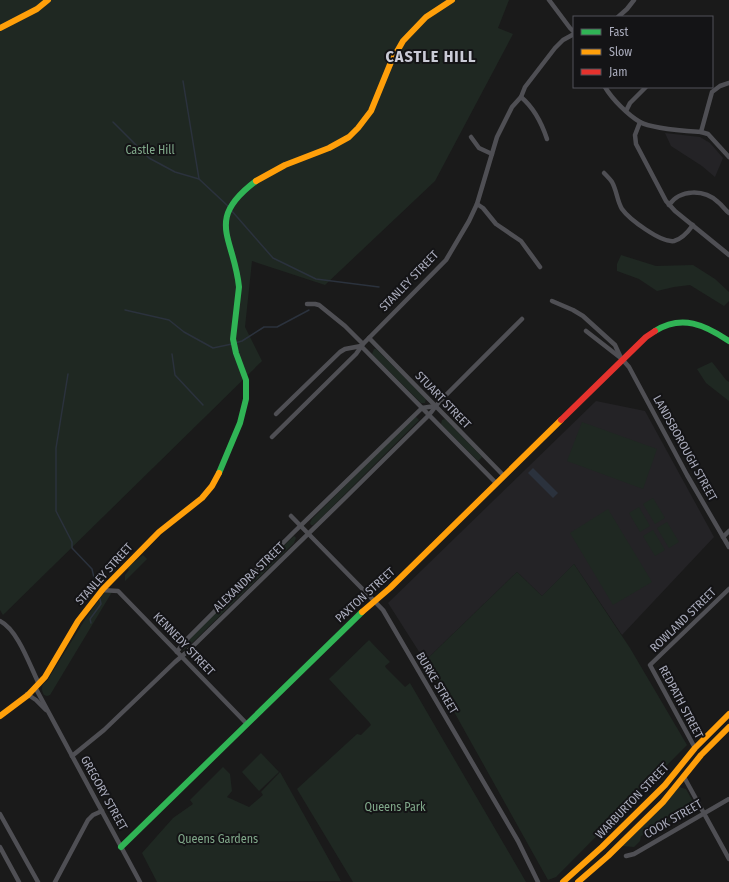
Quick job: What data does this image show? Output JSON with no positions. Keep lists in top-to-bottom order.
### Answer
{
  "streets": {
    "main road": ["STANLEY STREET", "PAXTON STREET", "WARBURTON STREET"],
    "street": [
      "STUART STREET",
      "LANDSBOROUGH STREET",
      "ALEXANDRA STREET",
      "ROWLAND STREET",
      "KENNEDY STREET",
      "BURKE STREET",
      "REDPATH STREET",
      "GREGORY STREET",
      "COOK STREET"
    ]
  },
  "crossings": [
    ["STANLEY STREET", "STUART STREET"],
    ["STANLEY STREET", "KENNEDY STREET"],
    ["STANLEY STREET", "GREGORY STREET"],
    ["STUART STREET", "ALEXANDRA STREET"],
    ["STUART STREET", "PAXTON STREET"],
    ["LANDSBOROUGH STREET", "PAXTON STREET"],
    ["ALEXANDRA STREET", "KENNEDY STREET"],
    ["ALEXANDRA STREET", "BURKE STREET"],
    ["ALEXANDRA STREET", "GREGORY STREET"],
    ["PAXTON STREET", "KENNEDY STREET"],
    ["PAXTON STREET", "BURKE STREET"],
    ["PAXTON STREET", "GREGORY STREET"],
    ["ROWLAND STREET", "REDPATH STREET"],
    ["REDPATH STREET", "WARBURTON STREET"]
  ],
  "districts": ["CASTLE HILL"],
  "parks": ["Castle Hill", "Queens Park", "Queens Gardens"],
  "legend": ["Fast", "Slow", "Jam"]
}
